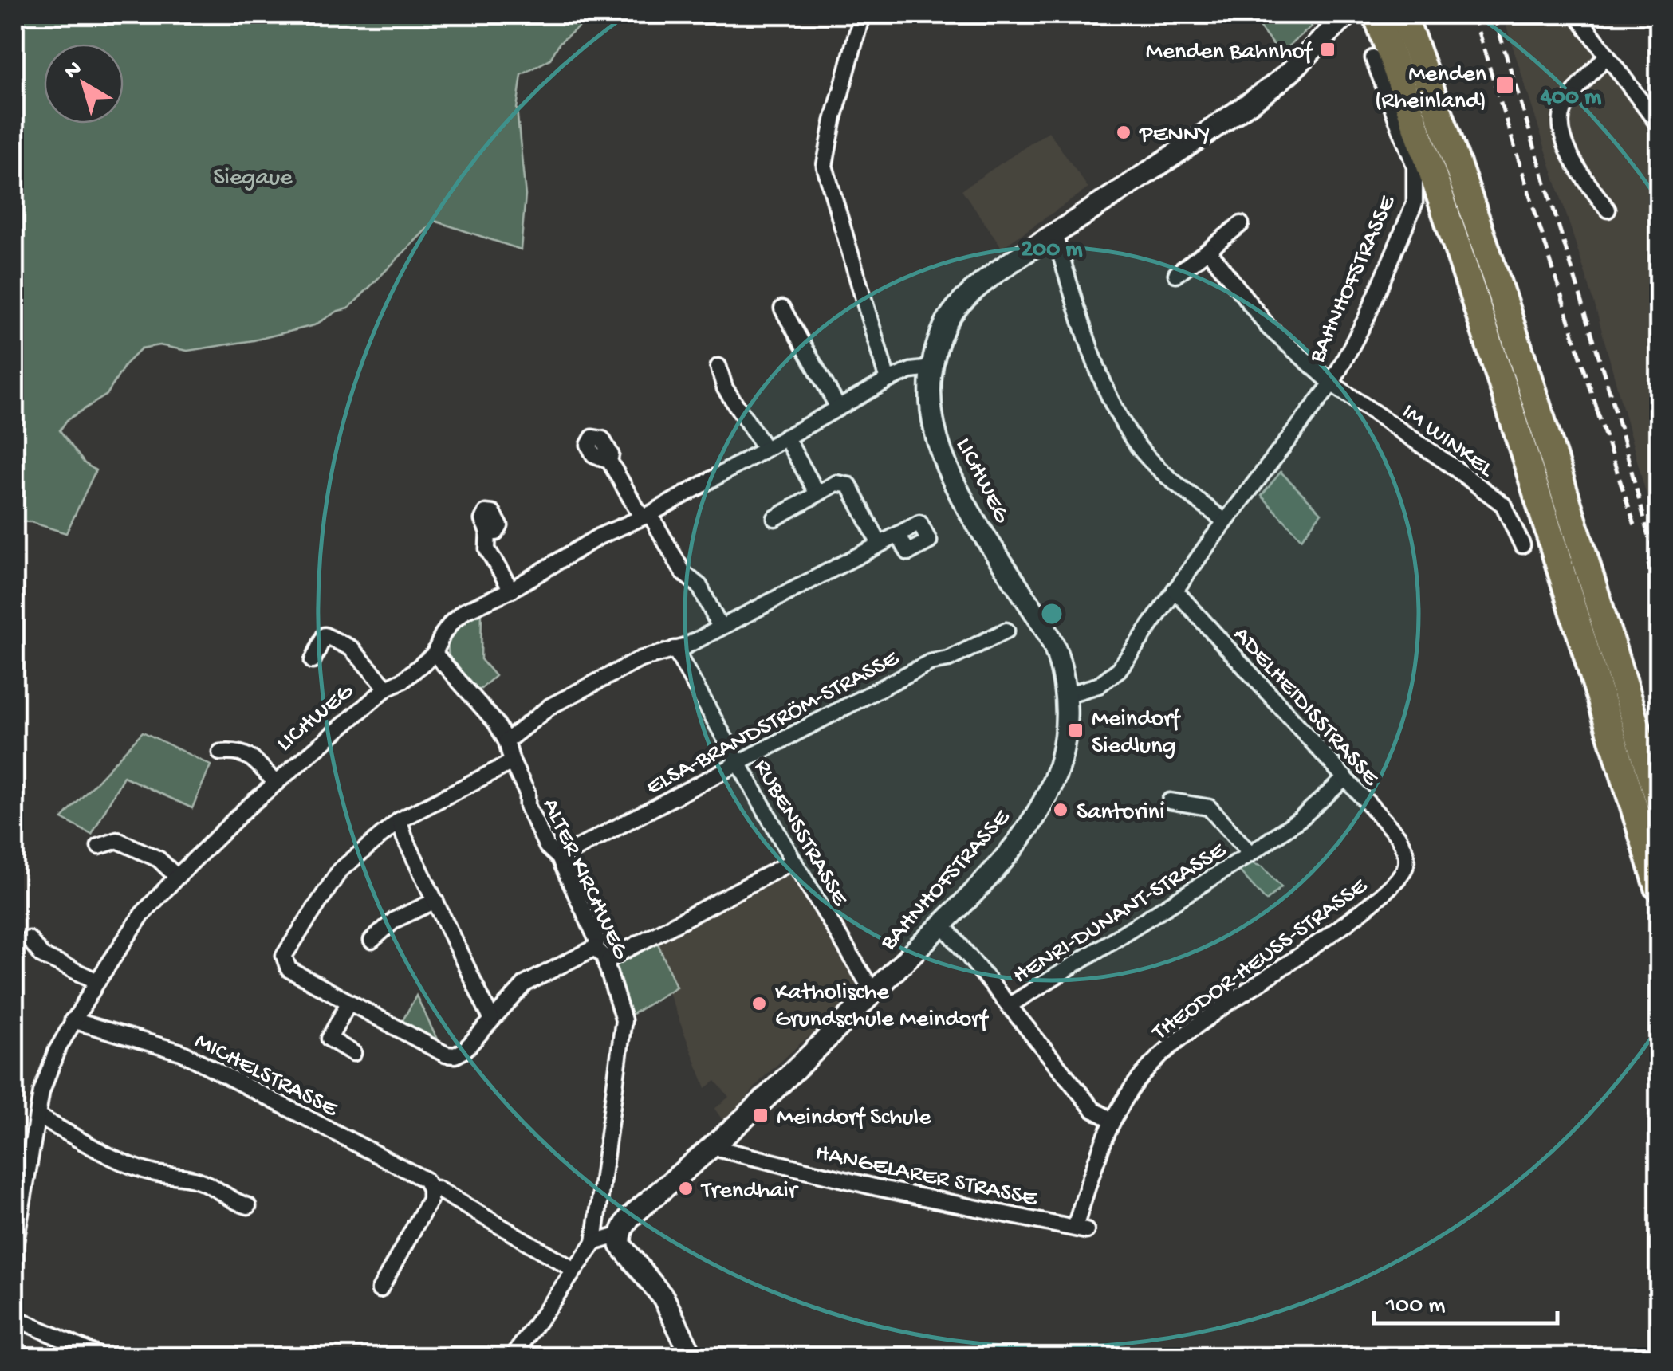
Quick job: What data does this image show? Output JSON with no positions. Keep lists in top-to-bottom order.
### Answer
{
  "streets": {
    "main road": ["BAHNHOFSTRASSE", "LICHWEG"],
    "street": [
      "IM WINKEL",
      "ADELHEIDISSTRASSE",
      "ELSA-BRANDSTRÖM-STRASSE",
      "RUBENSSTRASSE",
      "ALTER KIRCHWEG",
      "HENRI-DUNANT-STRASSE",
      "THEODOR-HEUSS-STRASSE",
      "MICHELSTRASSE",
      "HANGELARER STRASSE"
    ]
  },
  "crossings": [
    ["BAHNHOFSTRASSE", "IM WINKEL"],
    ["BAHNHOFSTRASSE", "LICHWEG"],
    ["BAHNHOFSTRASSE", "ADELHEIDISSTRASSE"],
    ["BAHNHOFSTRASSE", "RUBENSSTRASSE"],
    ["BAHNHOFSTRASSE", "HANGELARER STRASSE"],
    ["LICHWEG", "ALTER KIRCHWEG"],
    ["LICHWEG", "MICHELSTRASSE"],
    ["ADELHEIDISSTRASSE", "HENRI-DUNANT-STRASSE"],
    ["ADELHEIDISSTRASSE", "THEODOR-HEUSS-STRASSE"],
    ["ELSA-BRANDSTRÖM-STRASSE", "RUBENSSTRASSE"],
    ["ELSA-BRANDSTRÖM-STRASSE", "ALTER KIRCHWEG"],
    ["THEODOR-HEUSS-STRASSE", "HANGELARER STRASSE"]
  ],
  "parks": ["Siegaue"],
  "places": {
    "transit": [
      "Menden Bahnhof",
      "Menden (Rheinland)",
      "Meindorf Siedlung",
      "Meindorf Schule"
    ],
    "other": [
      "PENNY",
      "Santorini",
      "Katholische Grundschule Meindorf",
      "Trendhair"
    ]
  },
  "scale_bar": "100 m",
  "north": "top left",
  "rings": ["400 m", "200 m"]
}
